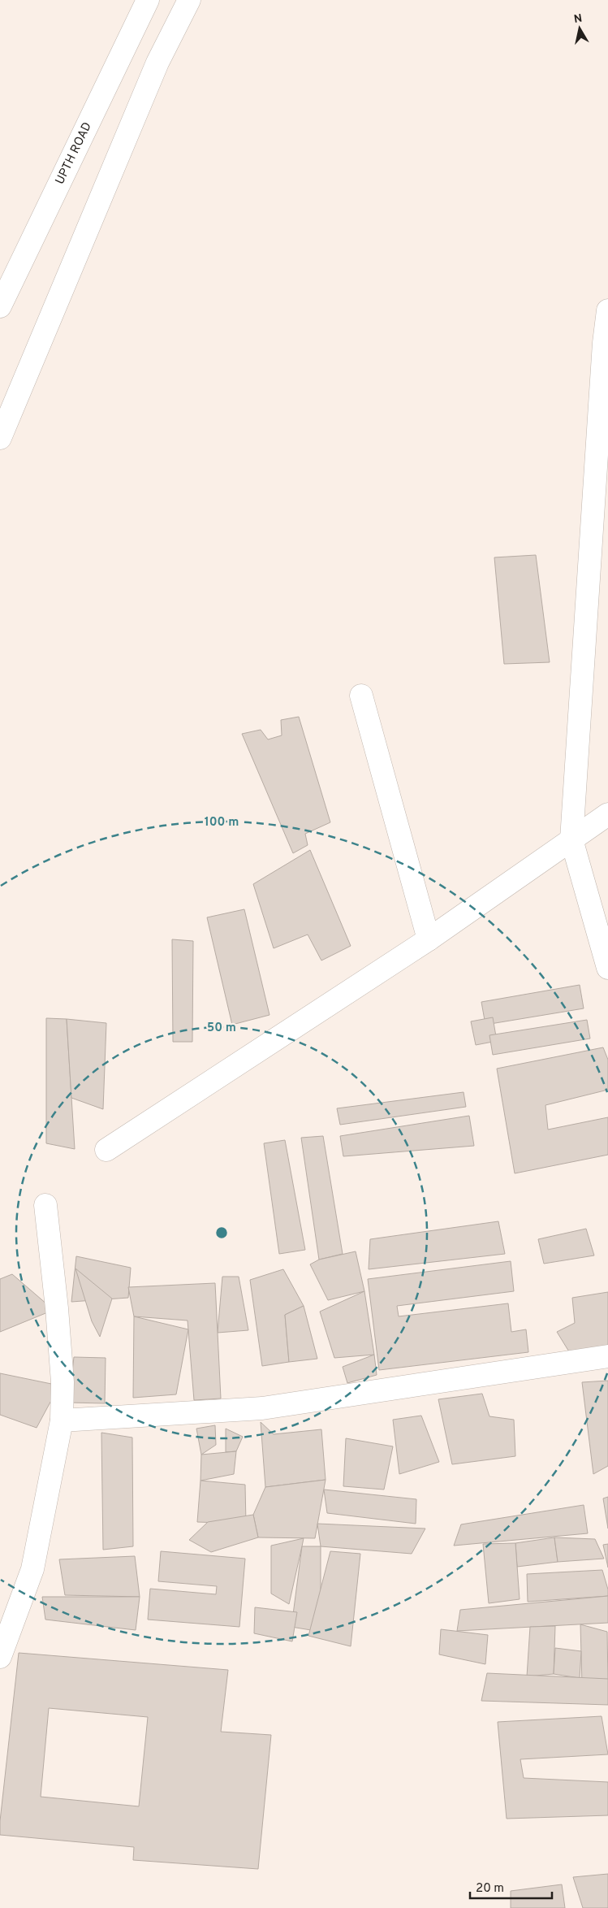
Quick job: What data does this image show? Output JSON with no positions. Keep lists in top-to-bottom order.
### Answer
{
  "streets": {
    "street": ["UPTH ROAD"]
  },
  "scale_bar": "20 m",
  "north": "top",
  "rings": ["100 m", "50 m"]
}
